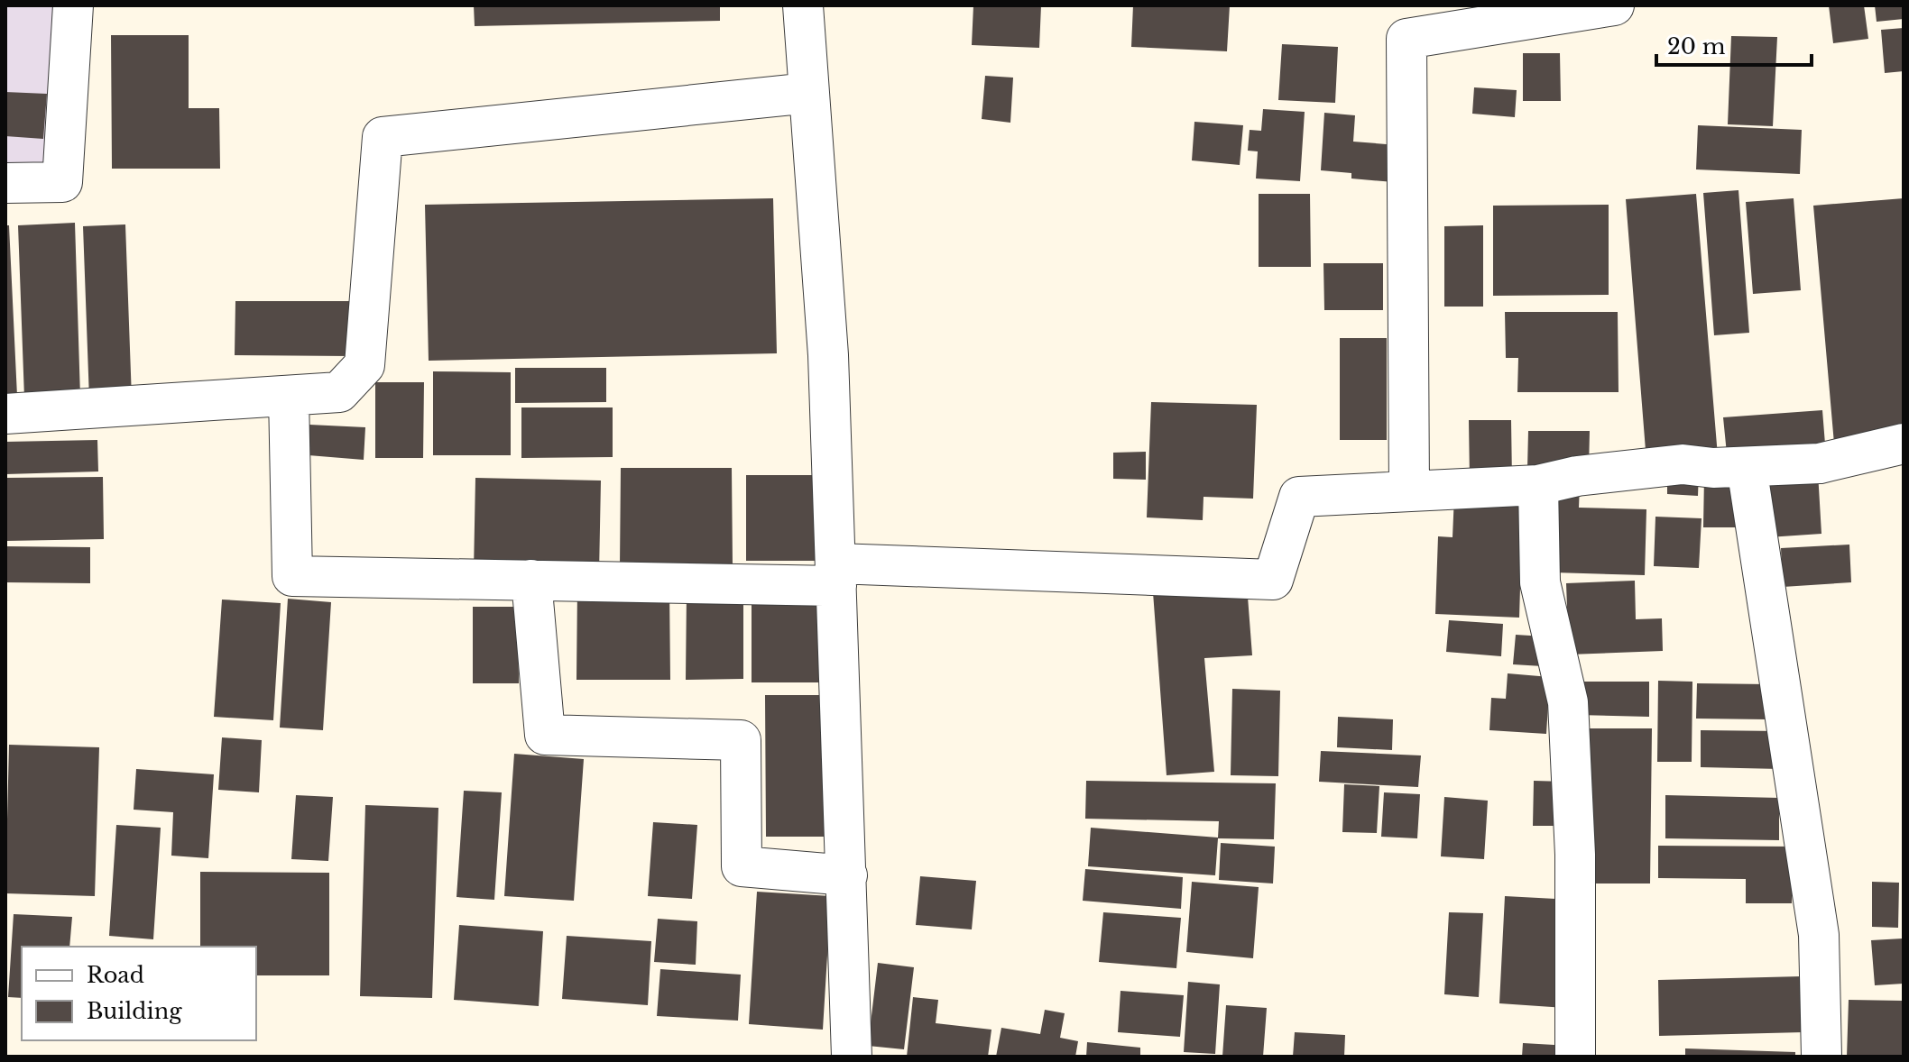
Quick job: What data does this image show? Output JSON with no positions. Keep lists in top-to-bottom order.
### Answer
{
  "legend": ["Road", "Building"],
  "scale_bar": "20 m"
}
